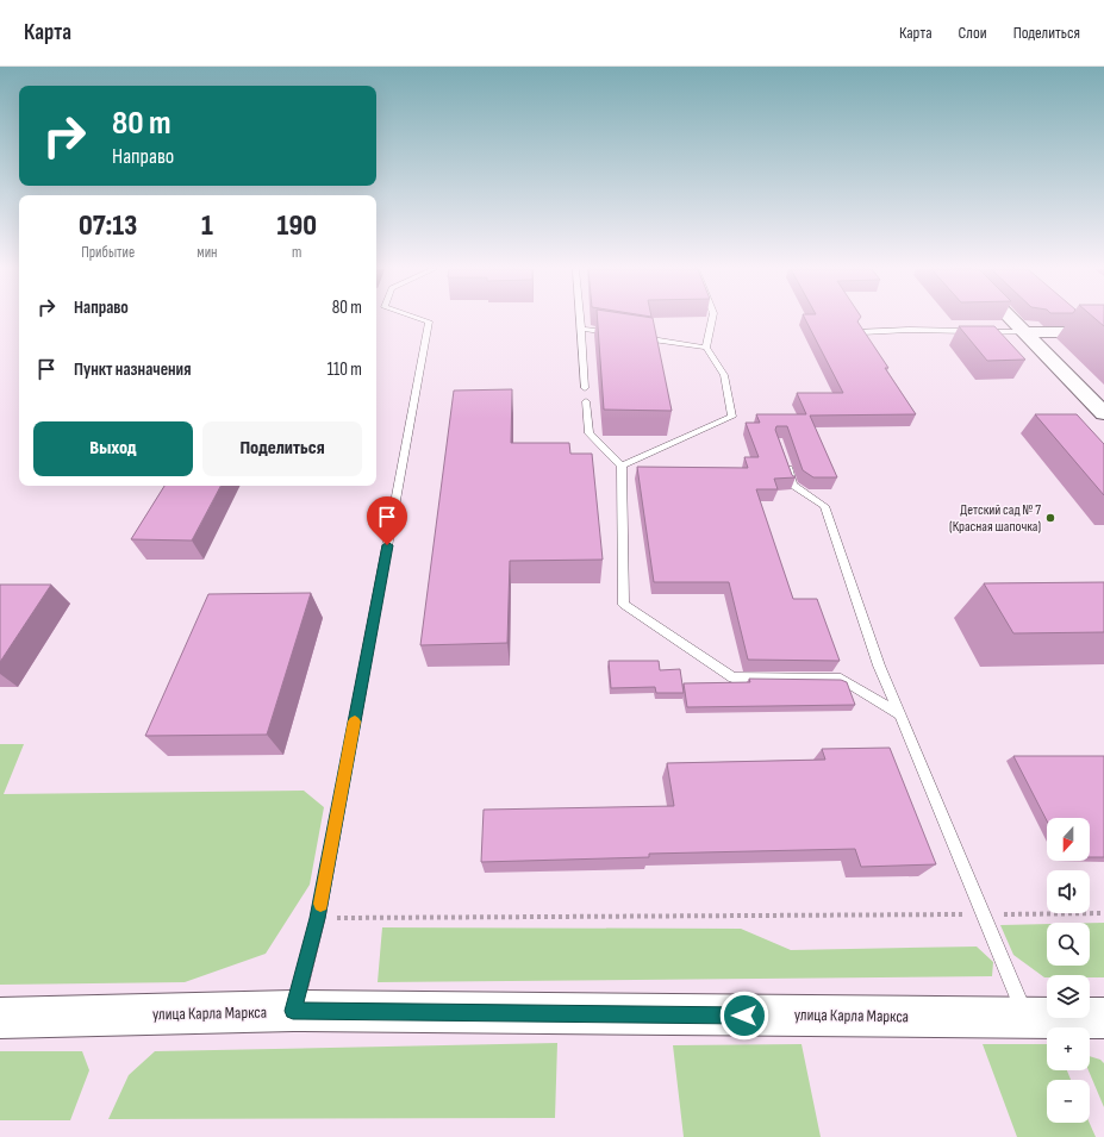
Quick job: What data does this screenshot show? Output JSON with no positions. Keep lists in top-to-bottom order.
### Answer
{
  "streets": {
    "main road": ["улица Карла Маркса"]
  },
  "places": ["Детский сад № 7 (Красная шапочка)"],
  "north": "bottom",
  "page": {
    "header": "Карта",
    "nav": ["Карта", "Слои", "Поделиться"],
    "turn": ["80 m", "Направо"],
    "eta": [
      "07:13",
      "Прибытие",
      "1",
      "мин",
      "190",
      "m"
    ],
    "list": [
      {
        "name": "Направо",
        "value": "80 m"
      },
      {
        "name": "Пункт назначения",
        "value": "110 m"
      }
    ],
    "buttons": ["Выход", "Поделиться"],
    "map_buttons": ["+", "−"]
  }
}
